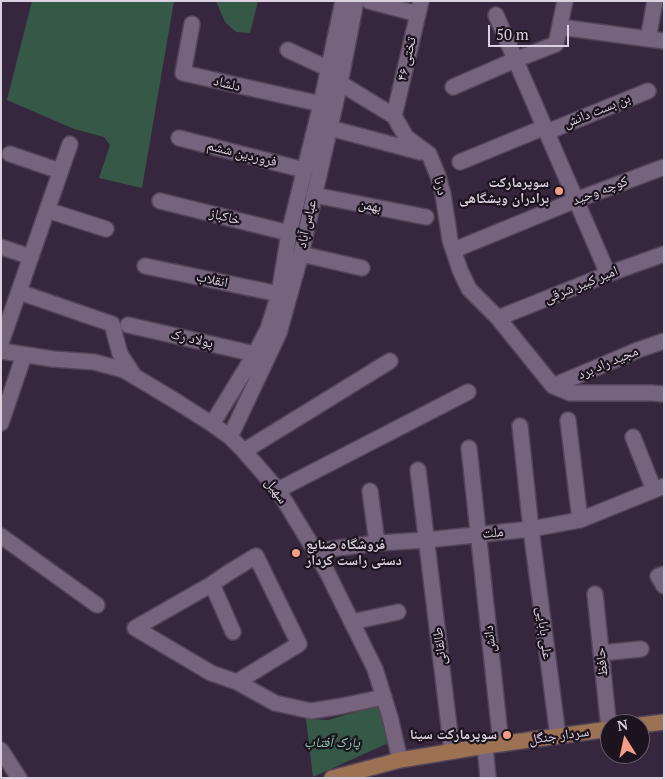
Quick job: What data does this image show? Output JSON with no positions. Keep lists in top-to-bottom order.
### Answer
{
  "streets": {
    "main road": ["سردار جنگل"],
    "street": [
      "تختی ۴۶",
      "دلشاد",
      "بن بست دانش",
      "فروردین ششم",
      "درنا",
      "کوچه وحید",
      "بهمن",
      "خاکباز",
      "عباس آباد",
      "انقلاب",
      "امیر کبیر شرقی",
      "پولاد رک",
      "مجید راد برد",
      "سهیل",
      "ملت",
      "علی بابایی",
      "دانش",
      "طالقانی",
      "حافظ"
    ]
  },
  "crossings": [
    ["دلشاد", "عباس آباد"],
    ["فروردین ششم", "عباس آباد"],
    ["درنا", "کوچه وحید"],
    ["درنا", "امیر کبیر شرقی"],
    ["درنا", "مجید راد برد"],
    ["بهمن", "عباس آباد"],
    ["خاکباز", "عباس آباد"],
    ["عباس آباد", "انقلاب"],
    ["عباس آباد", "پولاد رک"],
    ["عباس آباد", "سهیل"],
    ["سهیل", "ملت"],
    ["سهیل", "سردار جنگل"],
    ["ملت", "علی بابایی"],
    ["ملت", "دانش"],
    ["ملت", "طالقانی"],
    ["علی بابایی", "سردار جنگل"],
    ["دانش", "سردار جنگل"],
    ["طالقانی", "سردار جنگل"]
  ],
  "parks": ["پارک آفتاب"],
  "places": ["سوپرمارکت برادران ویشگاهی", "فروشگاه صنایع دستی راست کردار", "سوپرمارکت سینا"],
  "scale_bar": "50 m",
  "north": "top"
}
